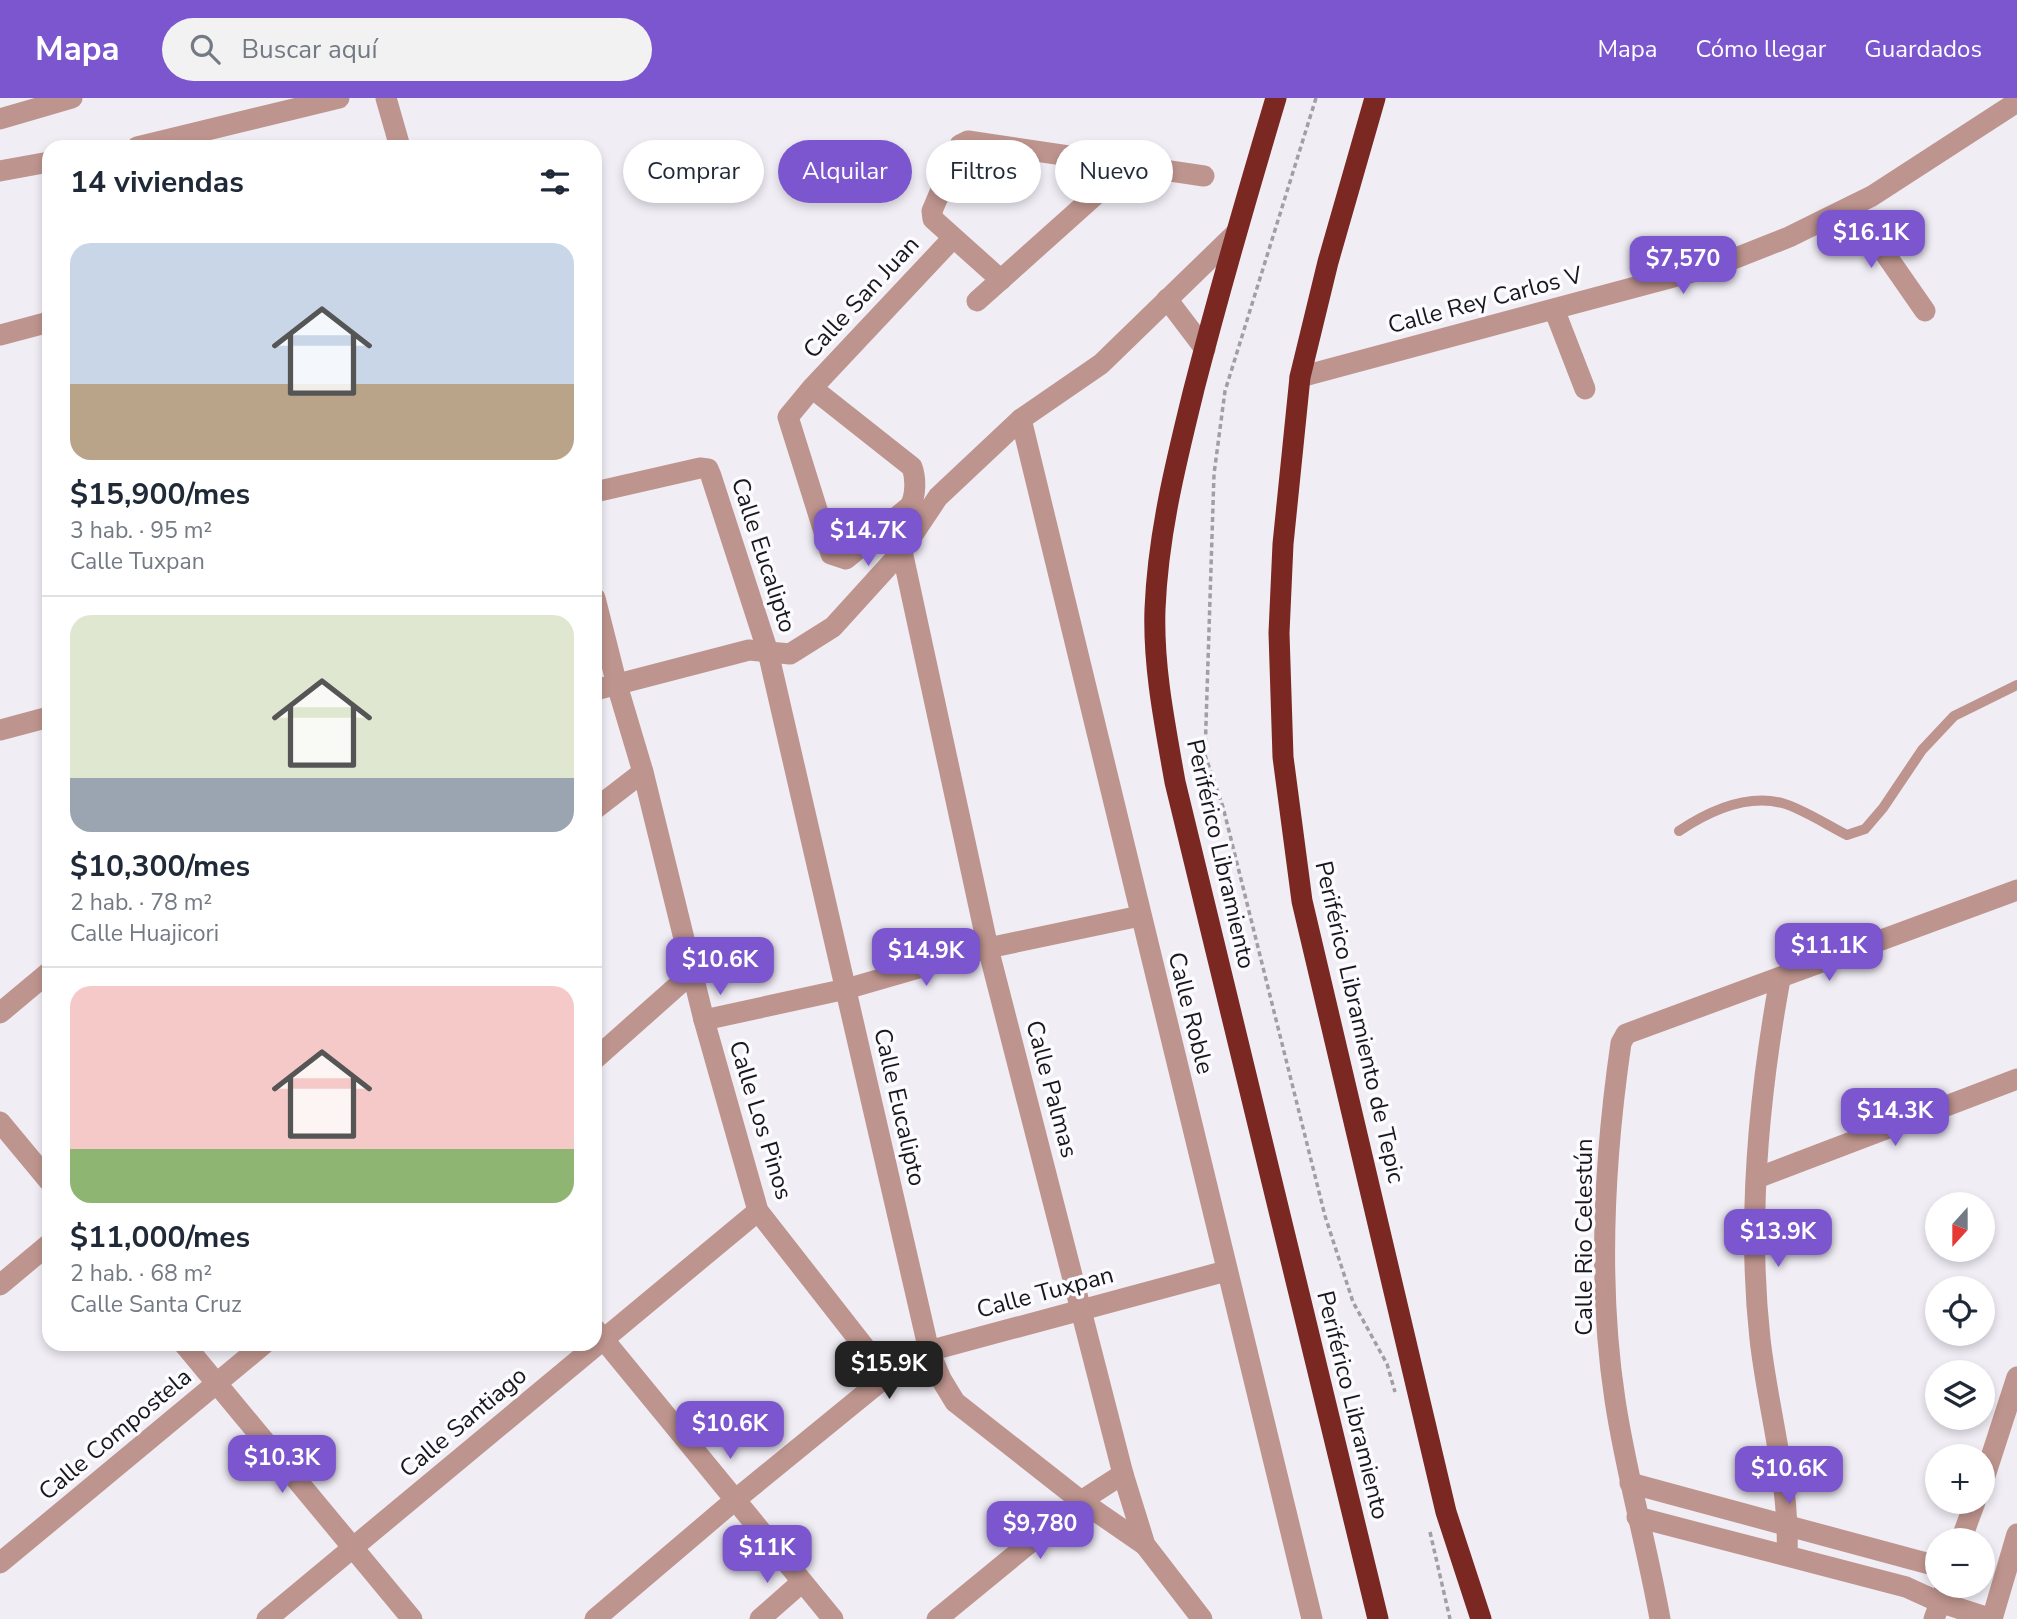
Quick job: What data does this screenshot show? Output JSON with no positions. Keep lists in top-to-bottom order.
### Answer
{
  "streets": {
    "highway": ["Periférico Libramiento", "Periférico Libramiento de Tepic"],
    "street": [
      "Calle San Juan",
      "Calle Rey Carlos V",
      "Calle Eucalipto",
      "Calle Roble",
      "Calle Palmas",
      "Calle Los Pinos",
      "Calle Rio Celestún",
      "Calle Tuxpan",
      "Calle Santiago",
      "Calle Compostela"
    ]
  },
  "crossings": [
    ["Calle Rey Carlos V", "Periférico Libramiento de Tepic"],
    ["Calle Eucalipto", "Calle Palmas"],
    ["Calle Eucalipto", "Calle Tuxpan"],
    ["Calle Roble", "Calle Tuxpan"],
    ["Calle Palmas", "Calle Tuxpan"],
    ["Calle Los Pinos", "Calle Tuxpan"],
    ["Calle Los Pinos", "Calle Santiago"]
  ],
  "north": "bottom",
  "page": {
    "header": "Mapa",
    "search": "Buscar aquí",
    "nav": ["Mapa", "Cómo llegar", "Guardados"],
    "chip": [
      "Comprar",
      "Alquilar",
      "Filtros",
      "Nuevo"
    ],
    "heading": "14 viviendas",
    "price": [
      "$16.1K",
      "$7,570",
      "$14.7K",
      "$11.1K",
      "$14.9K",
      "$10.6K",
      "$14.3K",
      "$13.9K",
      "$15.9K",
      "$10.6K",
      "$10.3K",
      "$10.6K",
      "$9,780",
      "$11K"
    ],
    "list": [
      {
        "name": "$15,900/mes",
        "note": "3 hab. · 95 m² · Calle Tuxpan"
      },
      {
        "name": "$10,300/mes",
        "note": "2 hab. · 78 m² · Calle Huajicori"
      },
      {
        "name": "$11,000/mes",
        "note": "2 hab. · 68 m² · Calle Santa Cruz"
      }
    ],
    "map_buttons": ["+", "−"]
  }
}
